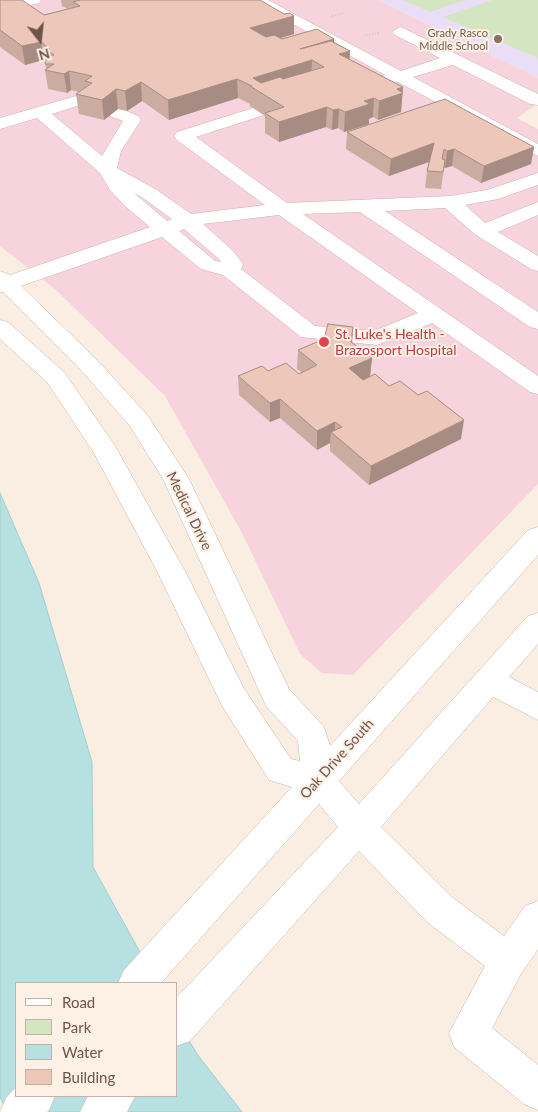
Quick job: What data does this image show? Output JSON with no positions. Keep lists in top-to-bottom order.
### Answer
{
  "streets": {
    "street": ["Medical Drive", "Oak Drive South"]
  },
  "crossings": [
    ["Medical Drive", "Oak Drive South"]
  ],
  "places": ["Grady Rasco Middle School", "St. Luke's Health - Brazosport Hospital"],
  "legend": [
    "Road",
    "Park",
    "Water",
    "Building"
  ],
  "north": "bottom"
}
